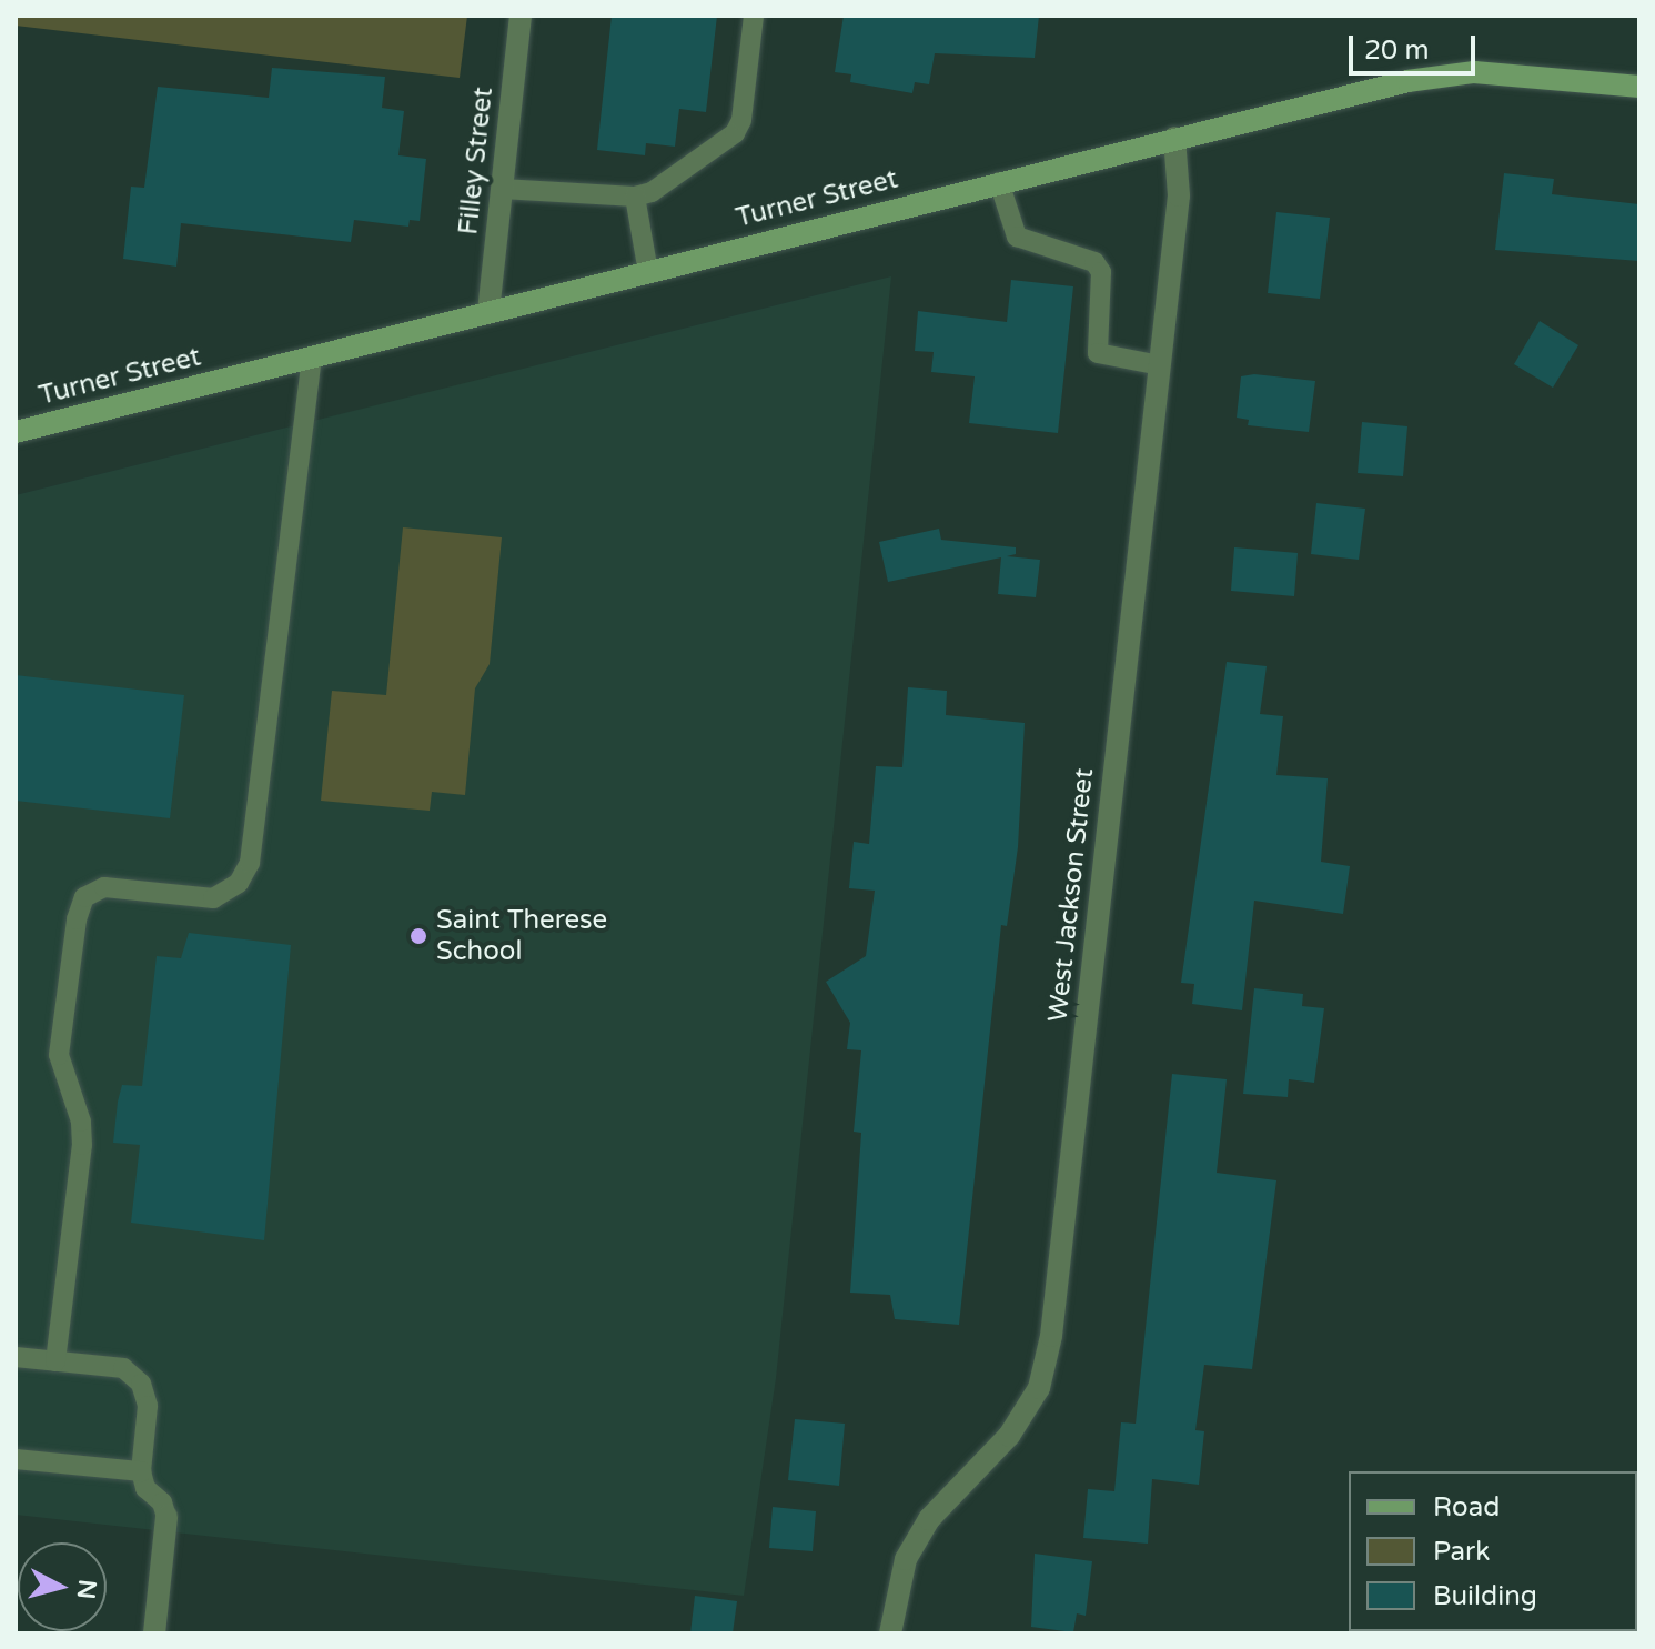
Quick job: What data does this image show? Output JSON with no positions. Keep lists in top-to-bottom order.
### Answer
{
  "streets": {
    "street": ["Filley Street", "Turner Street", "West Jackson Street"]
  },
  "crossings": [
    ["Filley Street", "Turner Street"],
    ["Turner Street", "West Jackson Street"]
  ],
  "places": ["Saint Therese School"],
  "legend": ["Road", "Park", "Building"],
  "scale_bar": "20 m",
  "north": "right"
}
